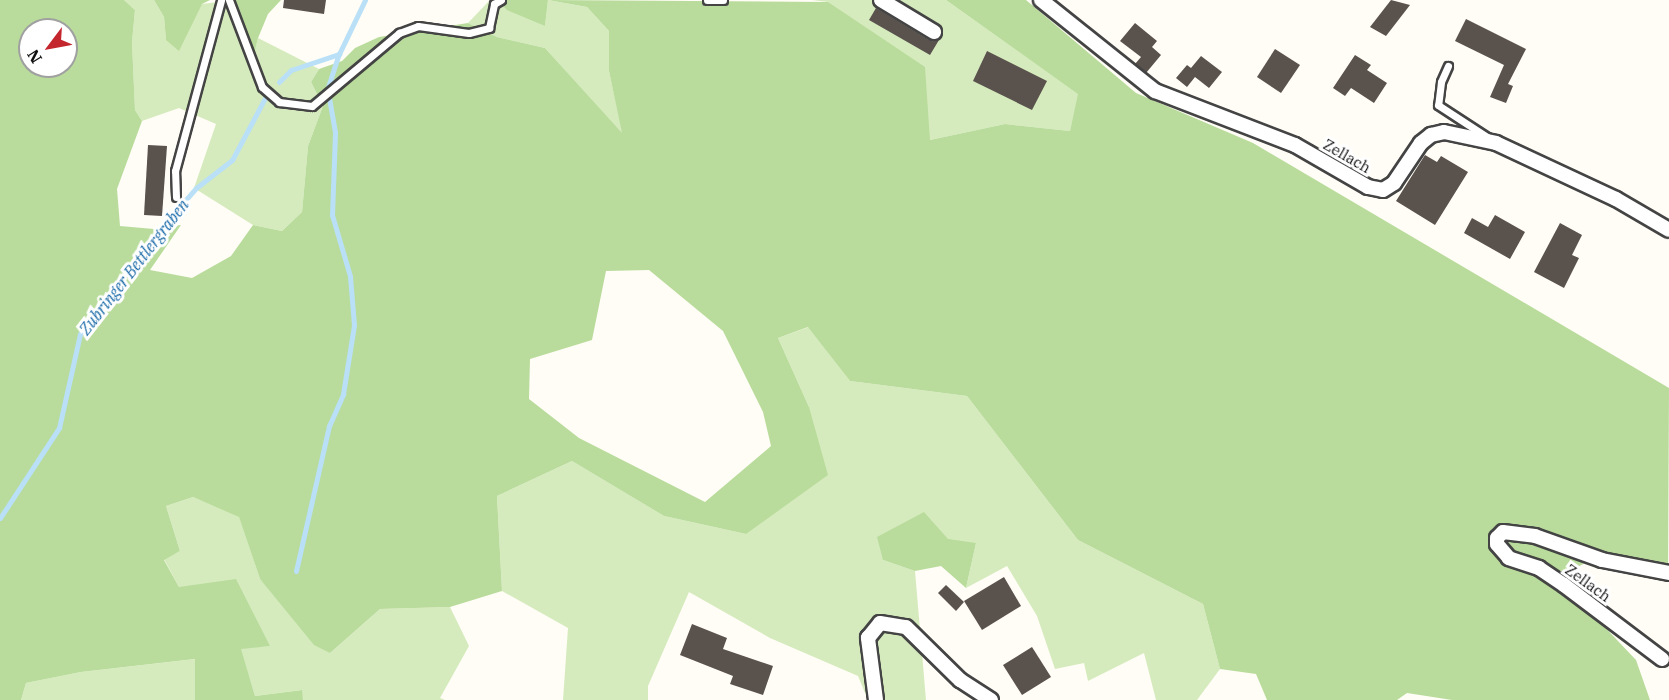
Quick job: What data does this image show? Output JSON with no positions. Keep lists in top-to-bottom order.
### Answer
{
  "streets": {
    "street": ["Zellach"]
  },
  "water": ["Zubringer Bettlergraben"],
  "north": "bottom left"
}
